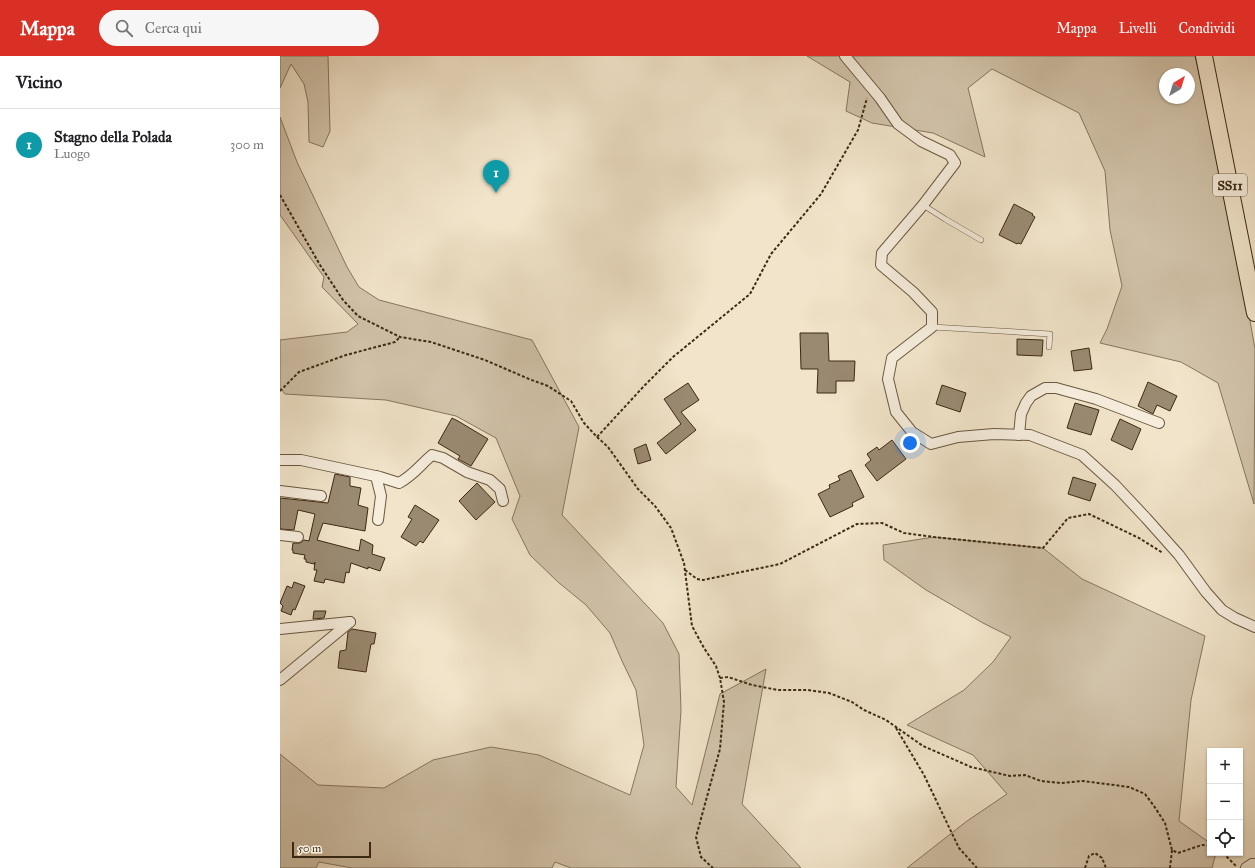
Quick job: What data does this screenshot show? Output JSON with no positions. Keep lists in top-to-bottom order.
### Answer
{
  "streets": {
    "highway": ["SS11"]
  },
  "scale_bar": "50 m",
  "north": "top right",
  "page": {
    "header": "Mappa",
    "search": "Cerca qui",
    "nav": ["Mappa", "Livelli", "Condividi"],
    "heading": "Vicino",
    "list": [
      {
        "mark": "1",
        "name": "Stagno della Polada",
        "note": "Luogo",
        "value": "300 m"
      }
    ],
    "pins": "1",
    "map_buttons": ["+", "−"],
    "scale": "50 m"
  }
}
